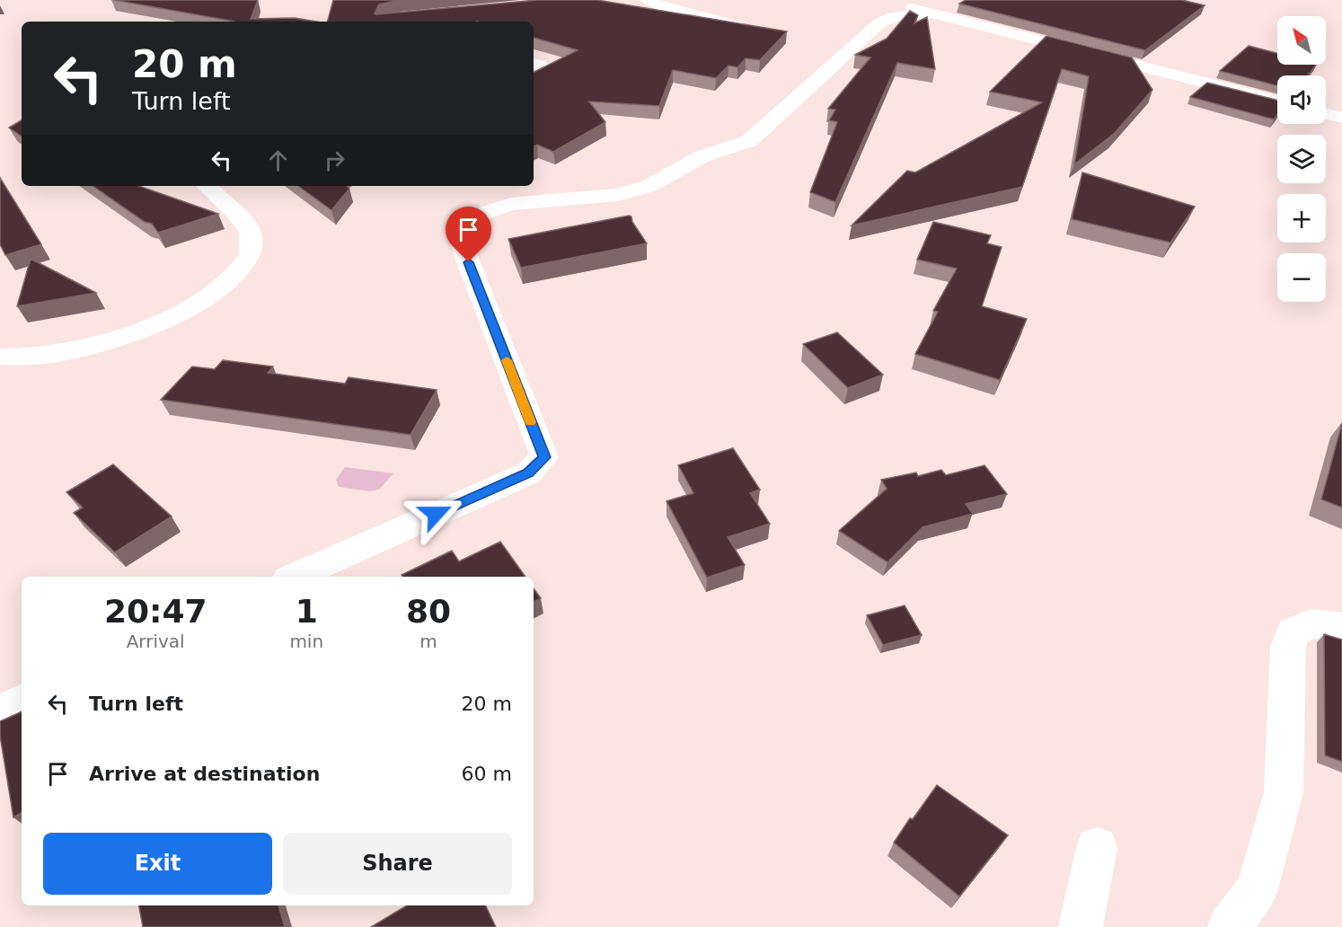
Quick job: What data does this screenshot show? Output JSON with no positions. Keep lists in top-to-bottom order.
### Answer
{
  "north": "top left",
  "page": {
    "map_buttons": ["+", "−"],
    "turn": ["20 m", "Turn left"],
    "eta": [
      "20:47",
      "Arrival",
      "1",
      "min",
      "80",
      "m"
    ],
    "list": [
      {
        "name": "Turn left",
        "value": "20 m"
      },
      {
        "name": "Arrive at destination",
        "value": "60 m"
      }
    ],
    "buttons": ["Exit", "Share"]
  }
}
